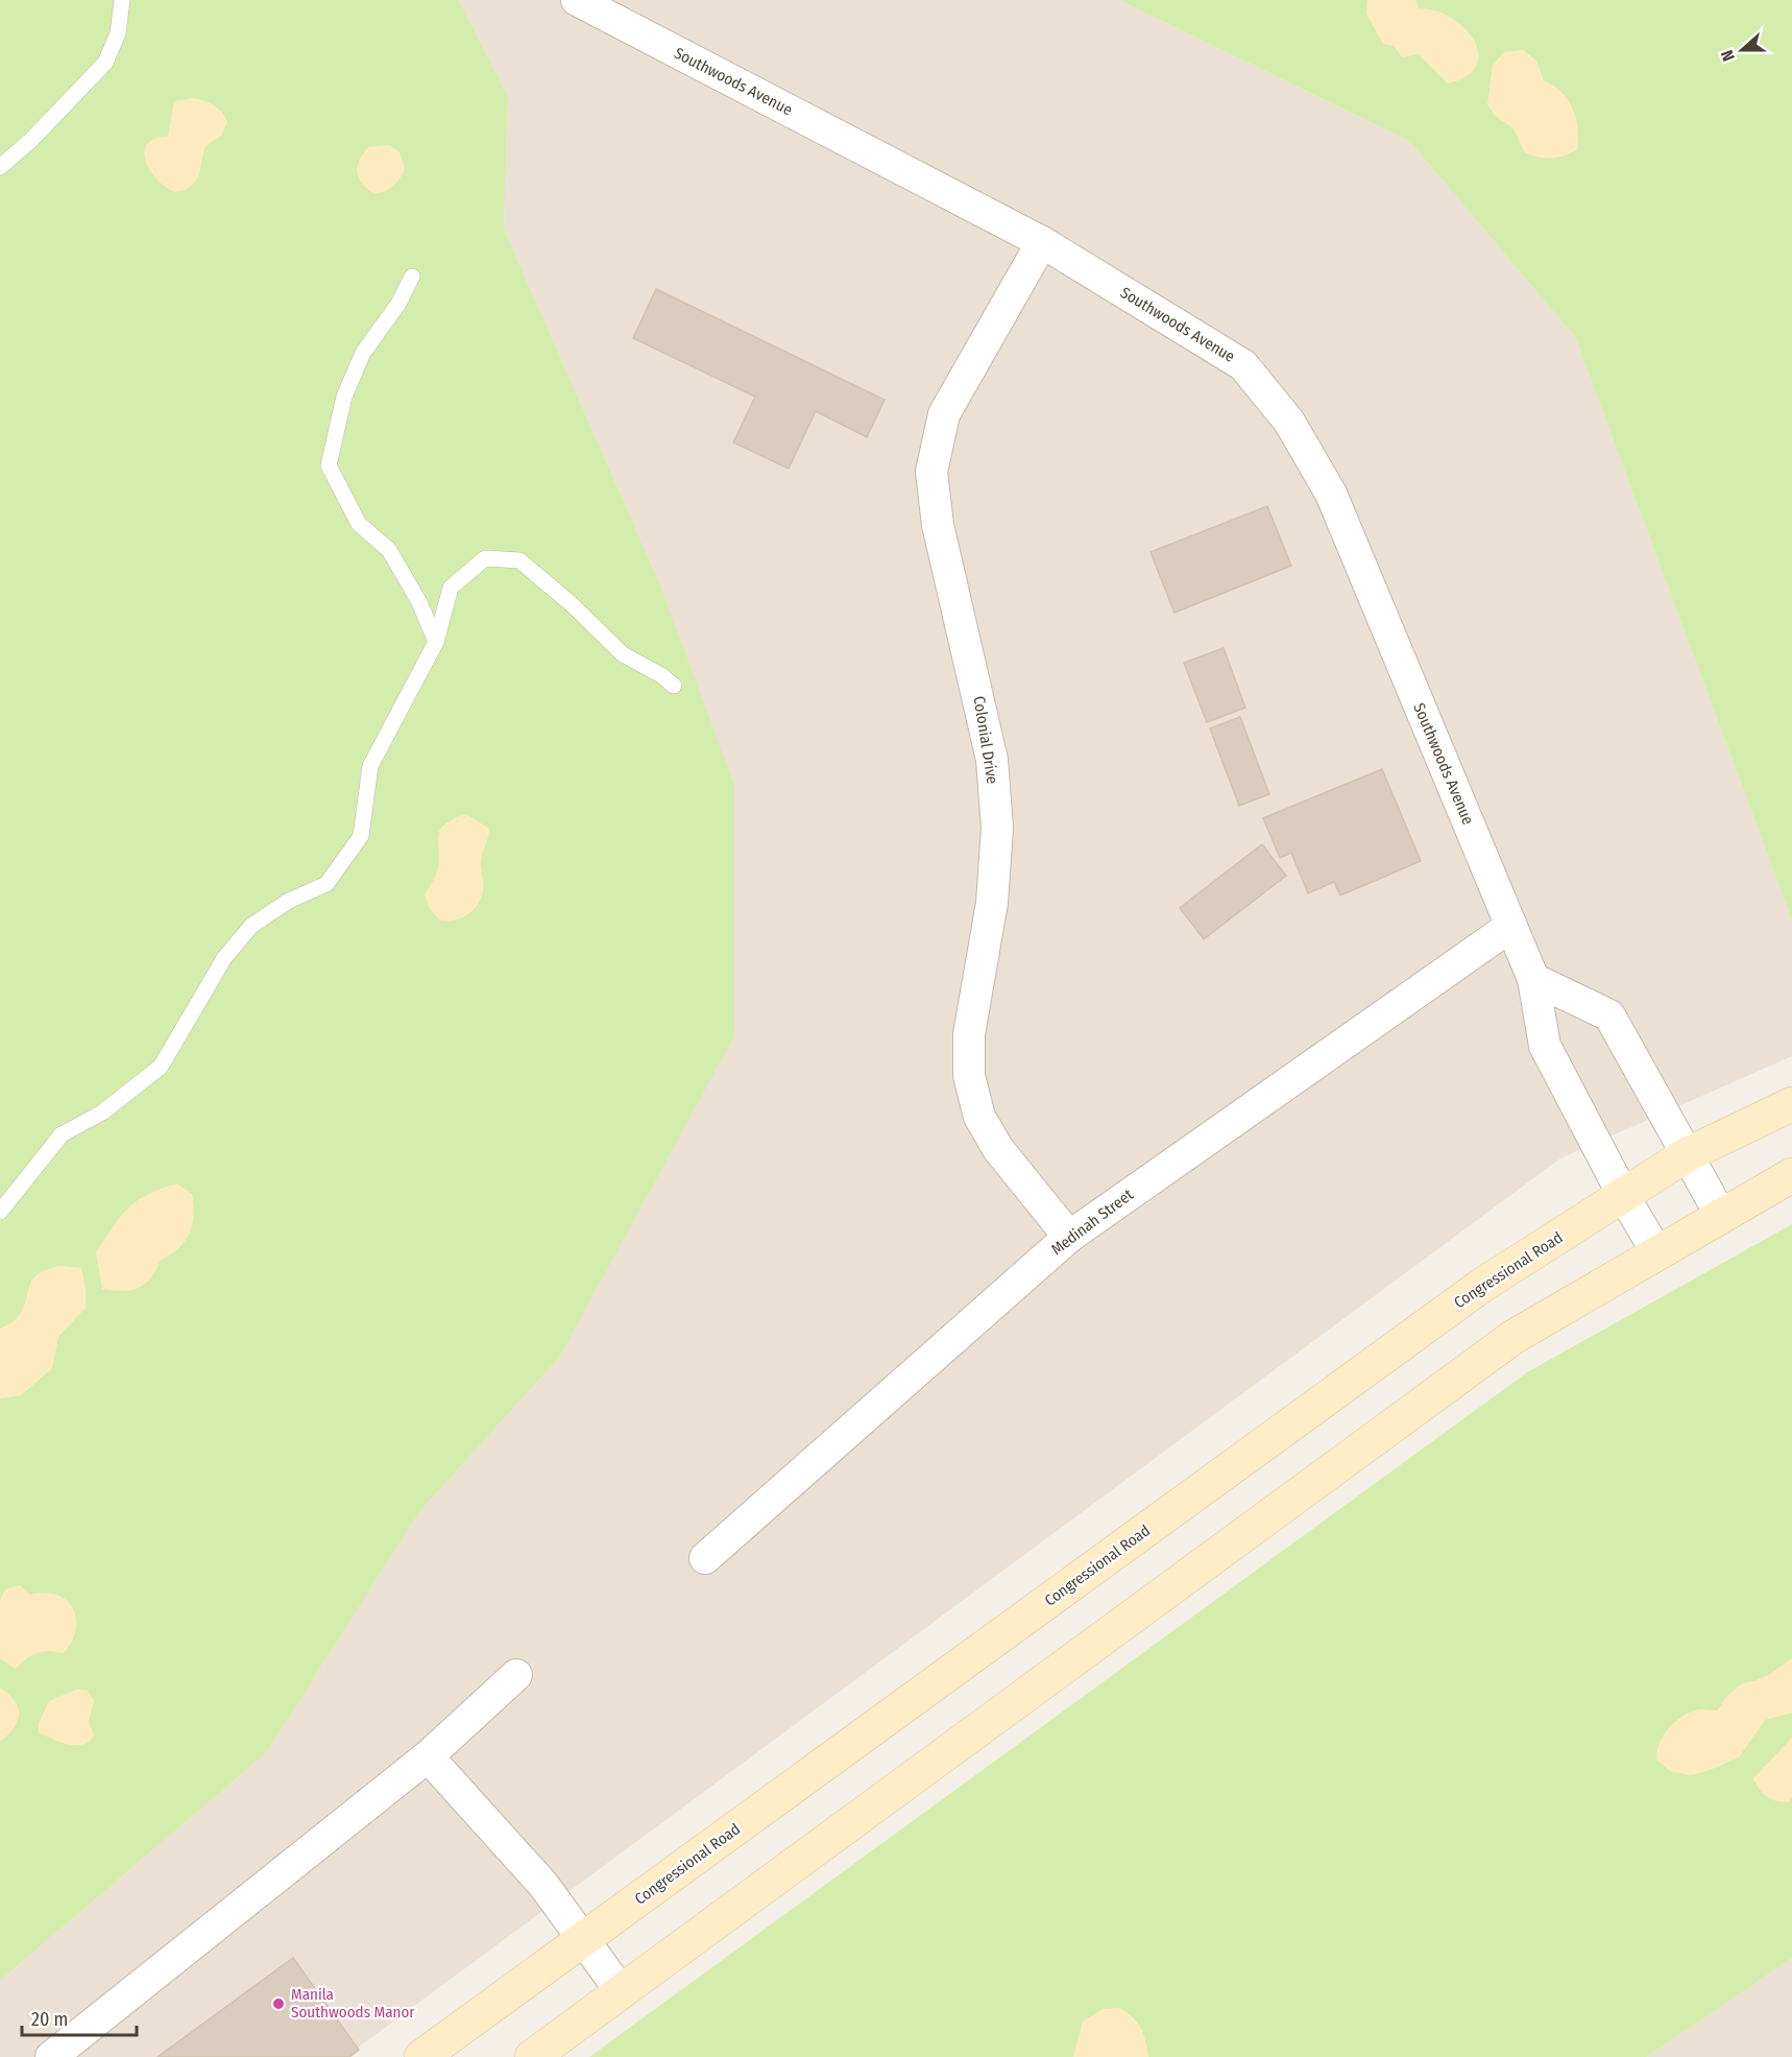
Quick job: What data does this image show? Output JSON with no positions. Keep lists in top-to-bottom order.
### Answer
{
  "streets": {
    "main road": ["Congressional Road"],
    "street": ["Southwoods Avenue", "Colonial Drive", "Medinah Street"]
  },
  "crossings": [
    ["Southwoods Avenue", "Colonial Drive"],
    ["Southwoods Avenue", "Medinah Street"],
    ["Southwoods Avenue", "Congressional Road"],
    ["Colonial Drive", "Medinah Street"]
  ],
  "places": ["Manila Southwoods Manor"],
  "scale_bar": "20 m",
  "north": "left"
}
